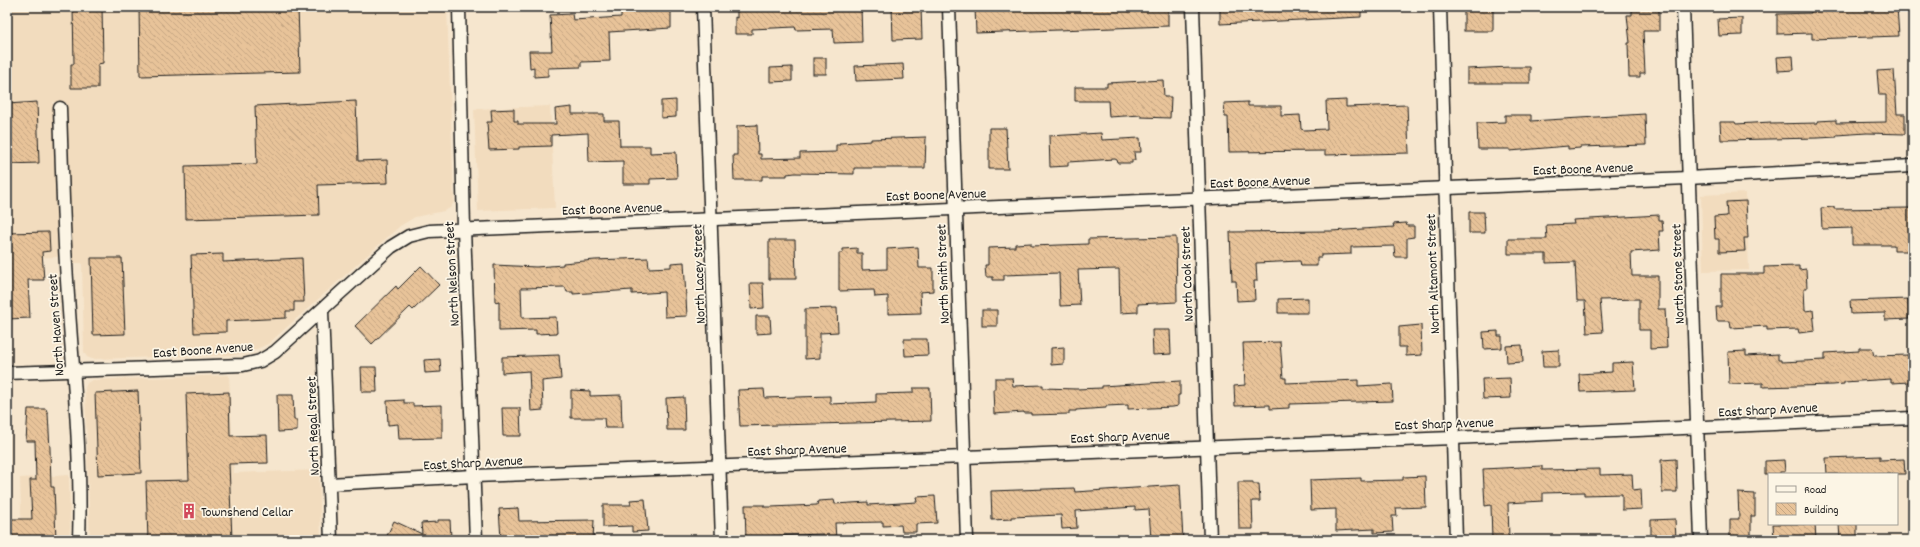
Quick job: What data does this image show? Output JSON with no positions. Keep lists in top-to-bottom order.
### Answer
{
  "streets": {
    "street": [
      "East Boone Avenue",
      "North Nelson Street",
      "North Lacey Street",
      "North Smith Street",
      "North Cook Street",
      "North Altamont Street",
      "North Stone Street",
      "North Haven Street",
      "East Sharp Avenue",
      "North Regal Street"
    ]
  },
  "crossings": [
    ["East Boone Avenue", "North Nelson Street"],
    ["East Boone Avenue", "North Lacey Street"],
    ["East Boone Avenue", "North Smith Street"],
    ["East Boone Avenue", "North Cook Street"],
    ["East Boone Avenue", "North Altamont Street"],
    ["East Boone Avenue", "North Stone Street"],
    ["East Boone Avenue", "North Haven Street"],
    ["East Boone Avenue", "North Regal Street"],
    ["North Nelson Street", "East Sharp Avenue"],
    ["North Lacey Street", "East Sharp Avenue"],
    ["North Smith Street", "East Sharp Avenue"],
    ["North Cook Street", "East Sharp Avenue"],
    ["North Altamont Street", "East Sharp Avenue"],
    ["North Stone Street", "East Sharp Avenue"],
    ["East Sharp Avenue", "North Regal Street"]
  ],
  "places": {
    "building": ["Townshend Cellar"]
  },
  "legend": ["Road", "Building"]
}
